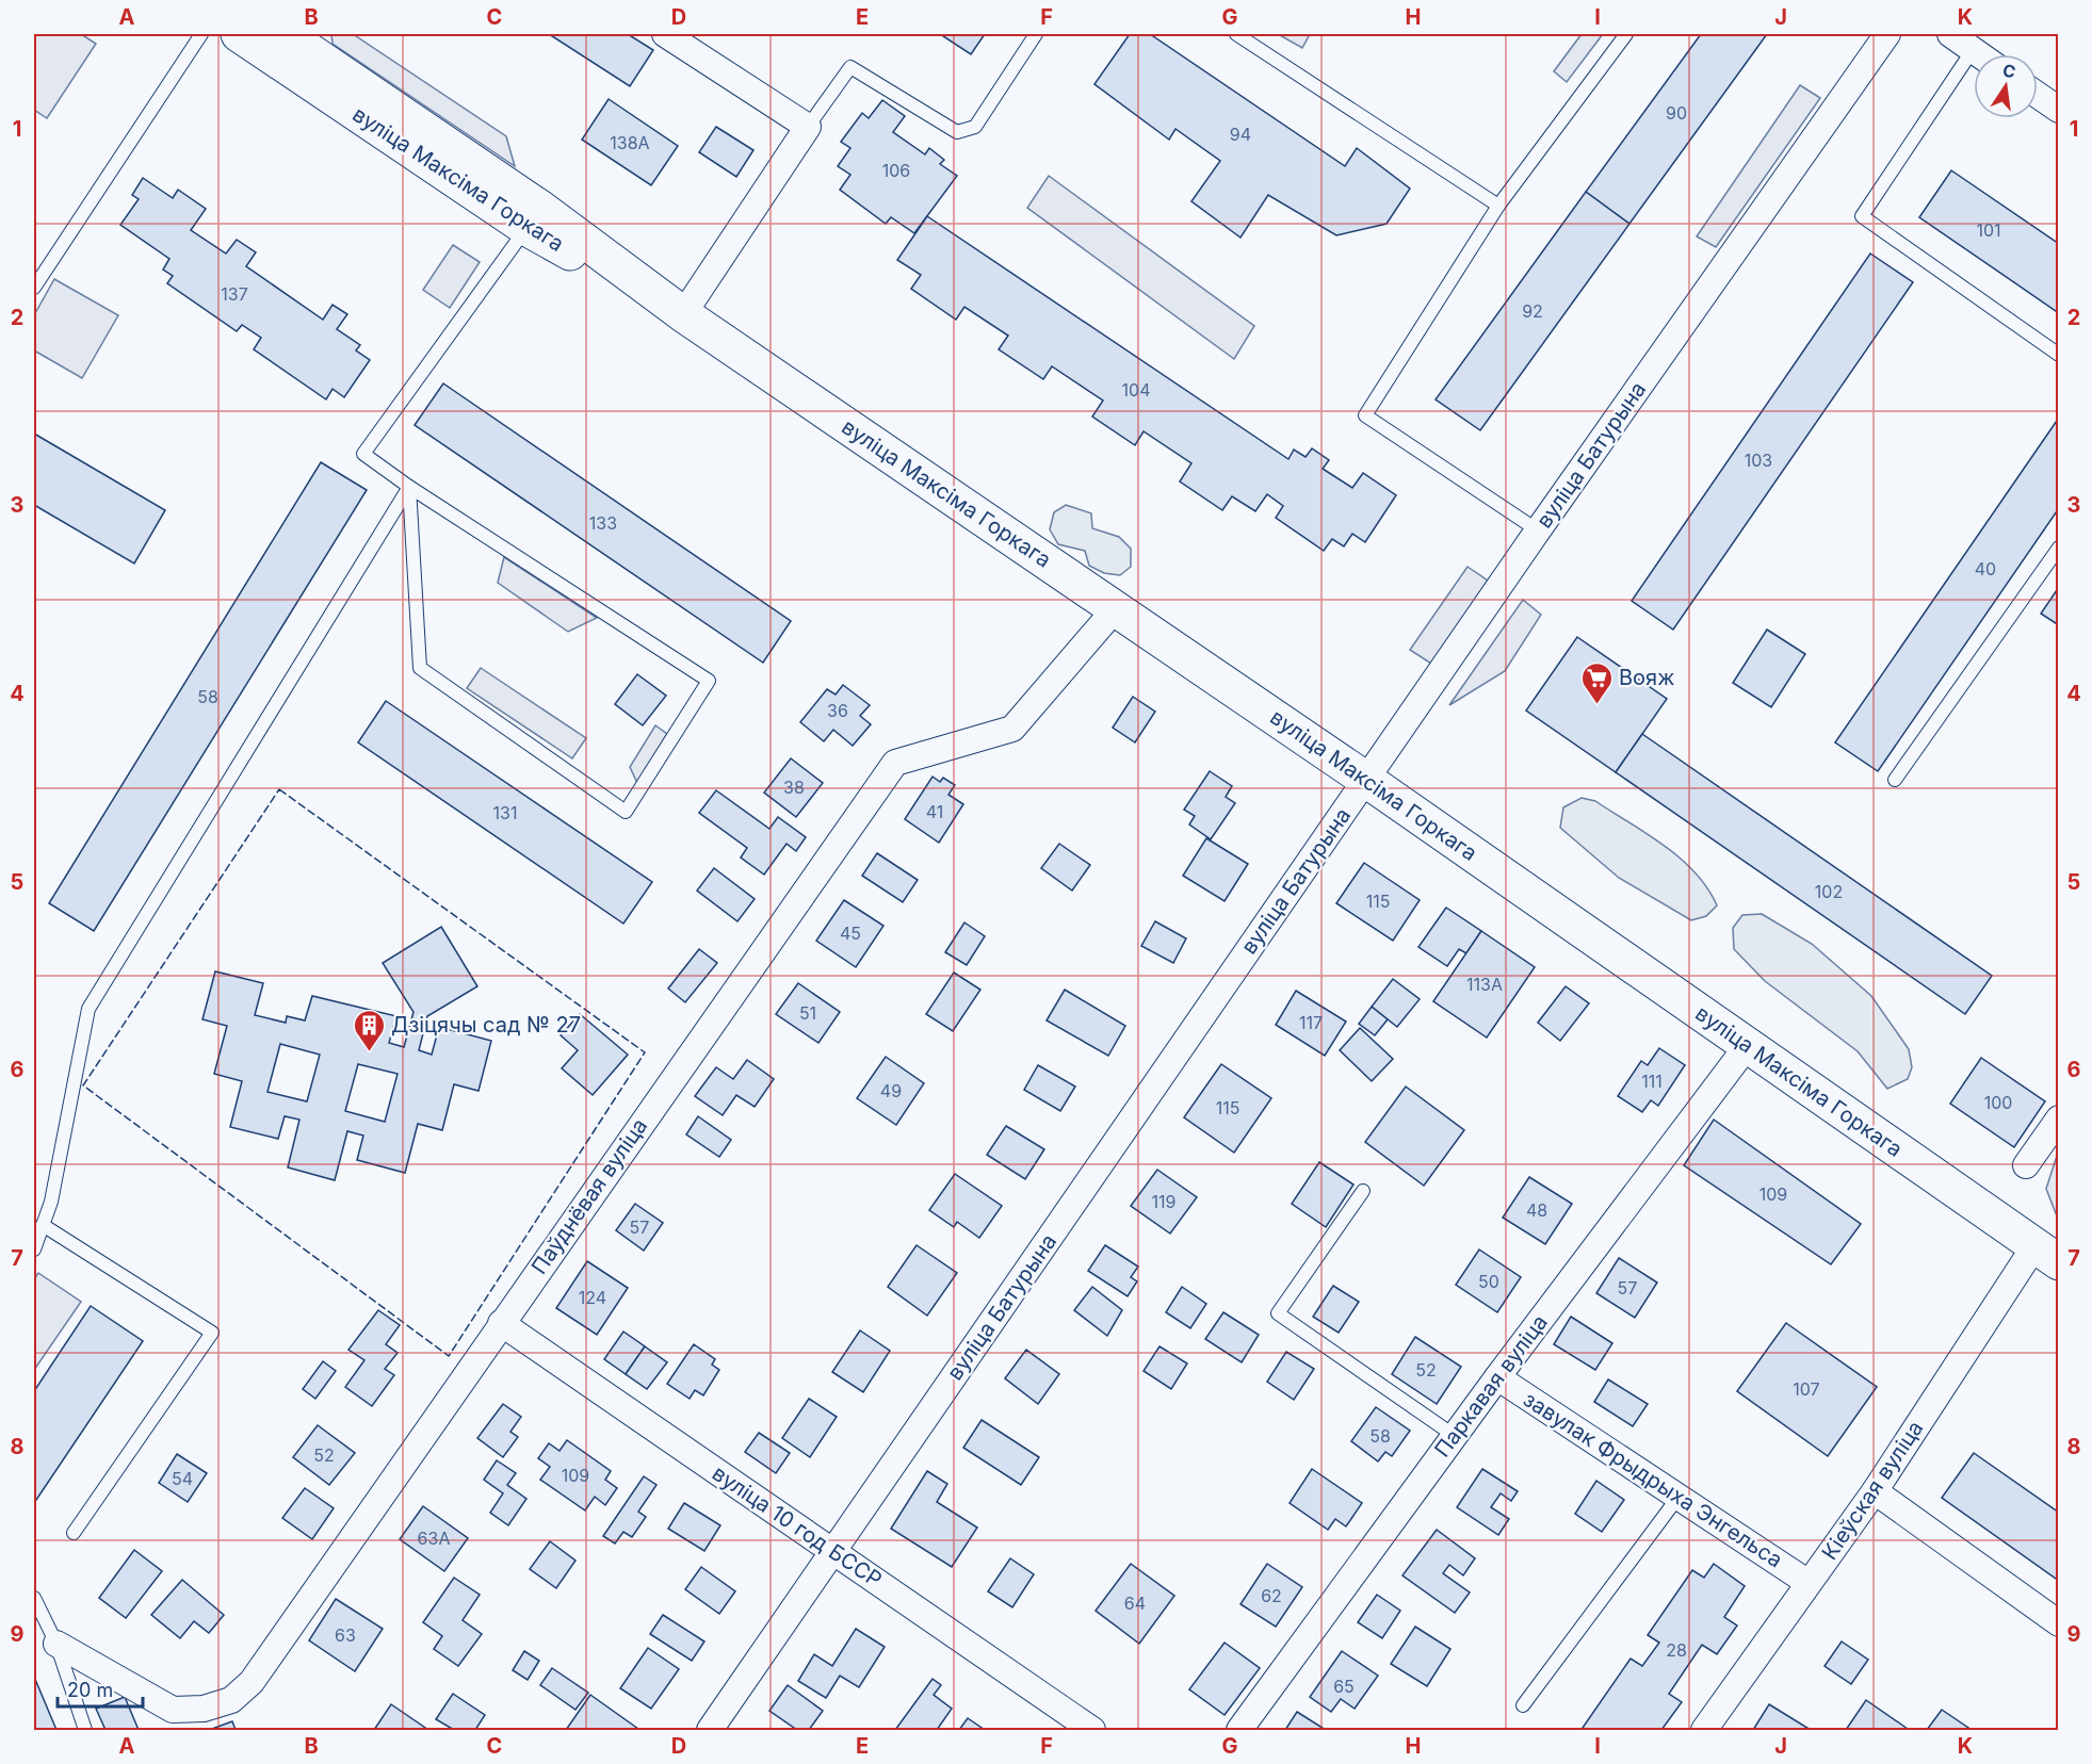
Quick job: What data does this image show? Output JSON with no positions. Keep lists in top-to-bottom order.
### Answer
{
  "streets": {
    "street": [
      "вуліца Максіма Горкага",
      "вуліца Батурына",
      "Паўднёвая вуліца",
      "Паркавая вуліца",
      "завулак Фрыдрыха Энгельса",
      "Кіеўская вуліца",
      "вуліца 10 год БССР"
    ]
  },
  "crossings": [
    ["вуліца Максіма Горкага", "вуліца Батурына"],
    ["вуліца Максіма Горкага", "Паўднёвая вуліца"],
    ["вуліца Максіма Горкага", "Паркавая вуліца"],
    ["вуліца Максіма Горкага", "Кіеўская вуліца"],
    ["вуліца Батурына", "вуліца 10 год БССР"],
    ["Паўднёвая вуліца", "вуліца 10 год БССР"],
    ["Паркавая вуліца", "завулак Фрыдрыха Энгельса"],
    ["завулак Фрыдрыха Энгельса", "Кіеўская вуліца"]
  ],
  "places": {
    "supermarket": ["Вояж"],
    "building": ["Дзіцячы сад № 27"]
  },
  "house_numbers": [
    "90",
    "94",
    "138А",
    "106",
    "101",
    "137",
    "92",
    "104",
    "103",
    "133",
    "40",
    "58",
    "36",
    "38",
    "41",
    "131",
    "102",
    "115",
    "45",
    "113А",
    "51",
    "117",
    "111",
    "49",
    "100",
    "115",
    "109",
    "119",
    "48",
    "57",
    "50",
    "57",
    "124",
    "52",
    "107",
    "58",
    "52",
    "109",
    "54",
    "63А",
    "62",
    "64",
    "63",
    "28",
    "65"
  ],
  "scale_bar": "20 m",
  "north": "top",
  "grid": {
    "columns": [
      "A",
      "B",
      "C",
      "D",
      "E",
      "F",
      "G",
      "H",
      "I",
      "J",
      "K"
    ],
    "rows": [
      "1",
      "2",
      "3",
      "4",
      "5",
      "6",
      "7",
      "8",
      "9"
    ]
  }
}
